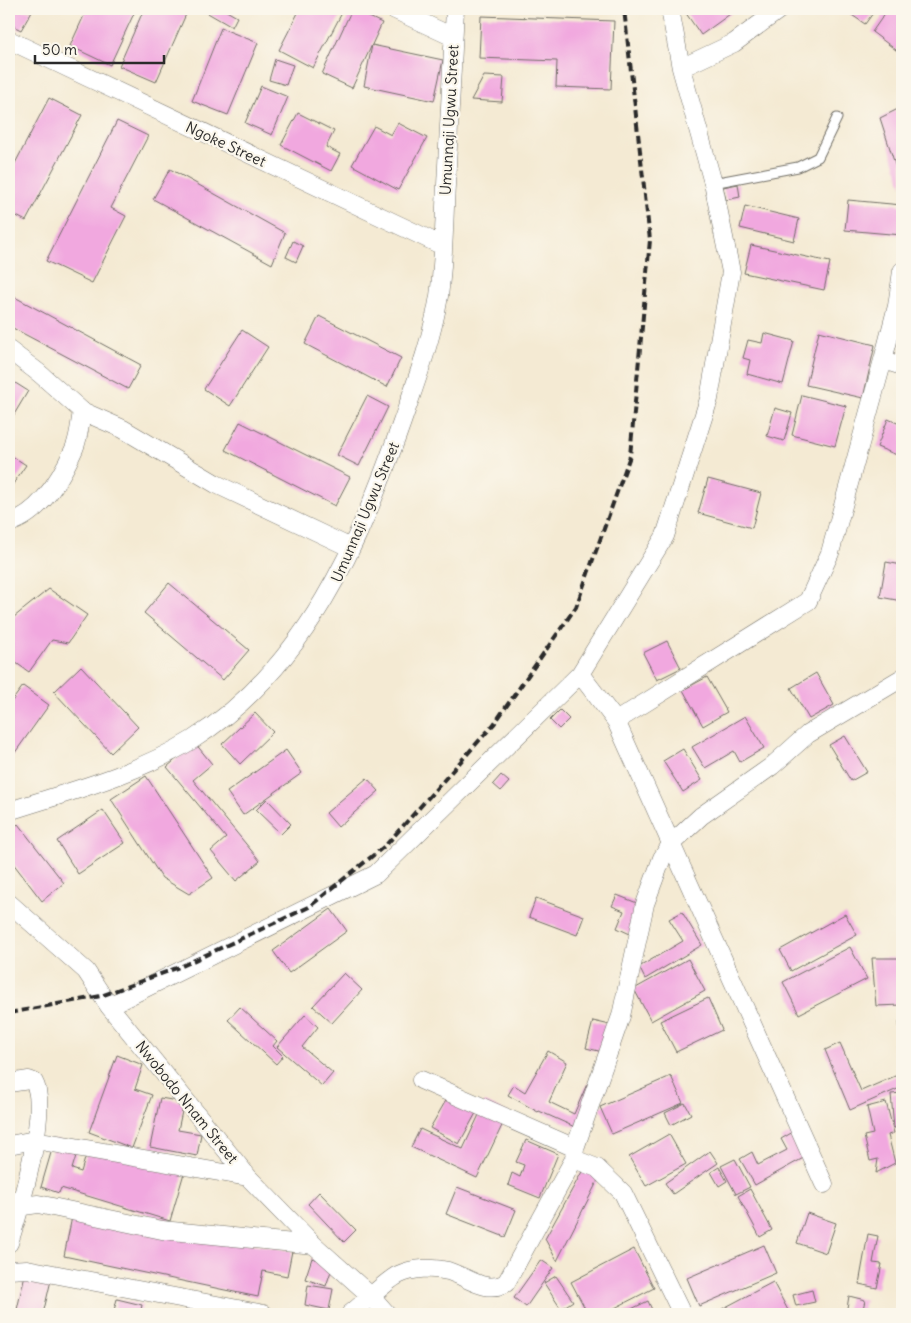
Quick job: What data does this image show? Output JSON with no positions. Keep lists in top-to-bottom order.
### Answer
{
  "streets": {
    "street": ["Umunnaji Ugwu Street", "Ngoke Street", "Nwobodo Nnam Street"]
  },
  "crossings": [
    ["Umunnaji Ugwu Street", "Ngoke Street"]
  ],
  "scale_bar": "50 m"
}
